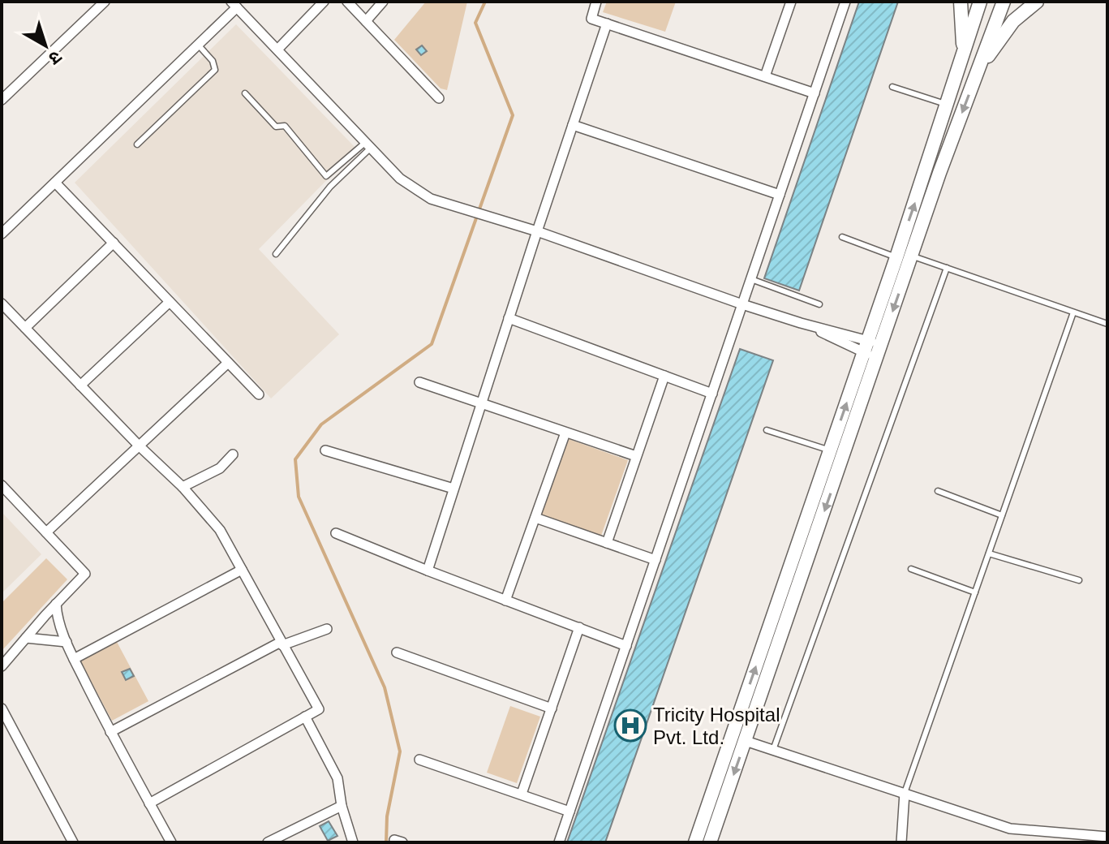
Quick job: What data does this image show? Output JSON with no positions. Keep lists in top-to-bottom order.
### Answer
{
  "places": {
    "hospital": ["Tricity Hospital Pvt. Ltd."]
  },
  "north": "bottom right"
}
